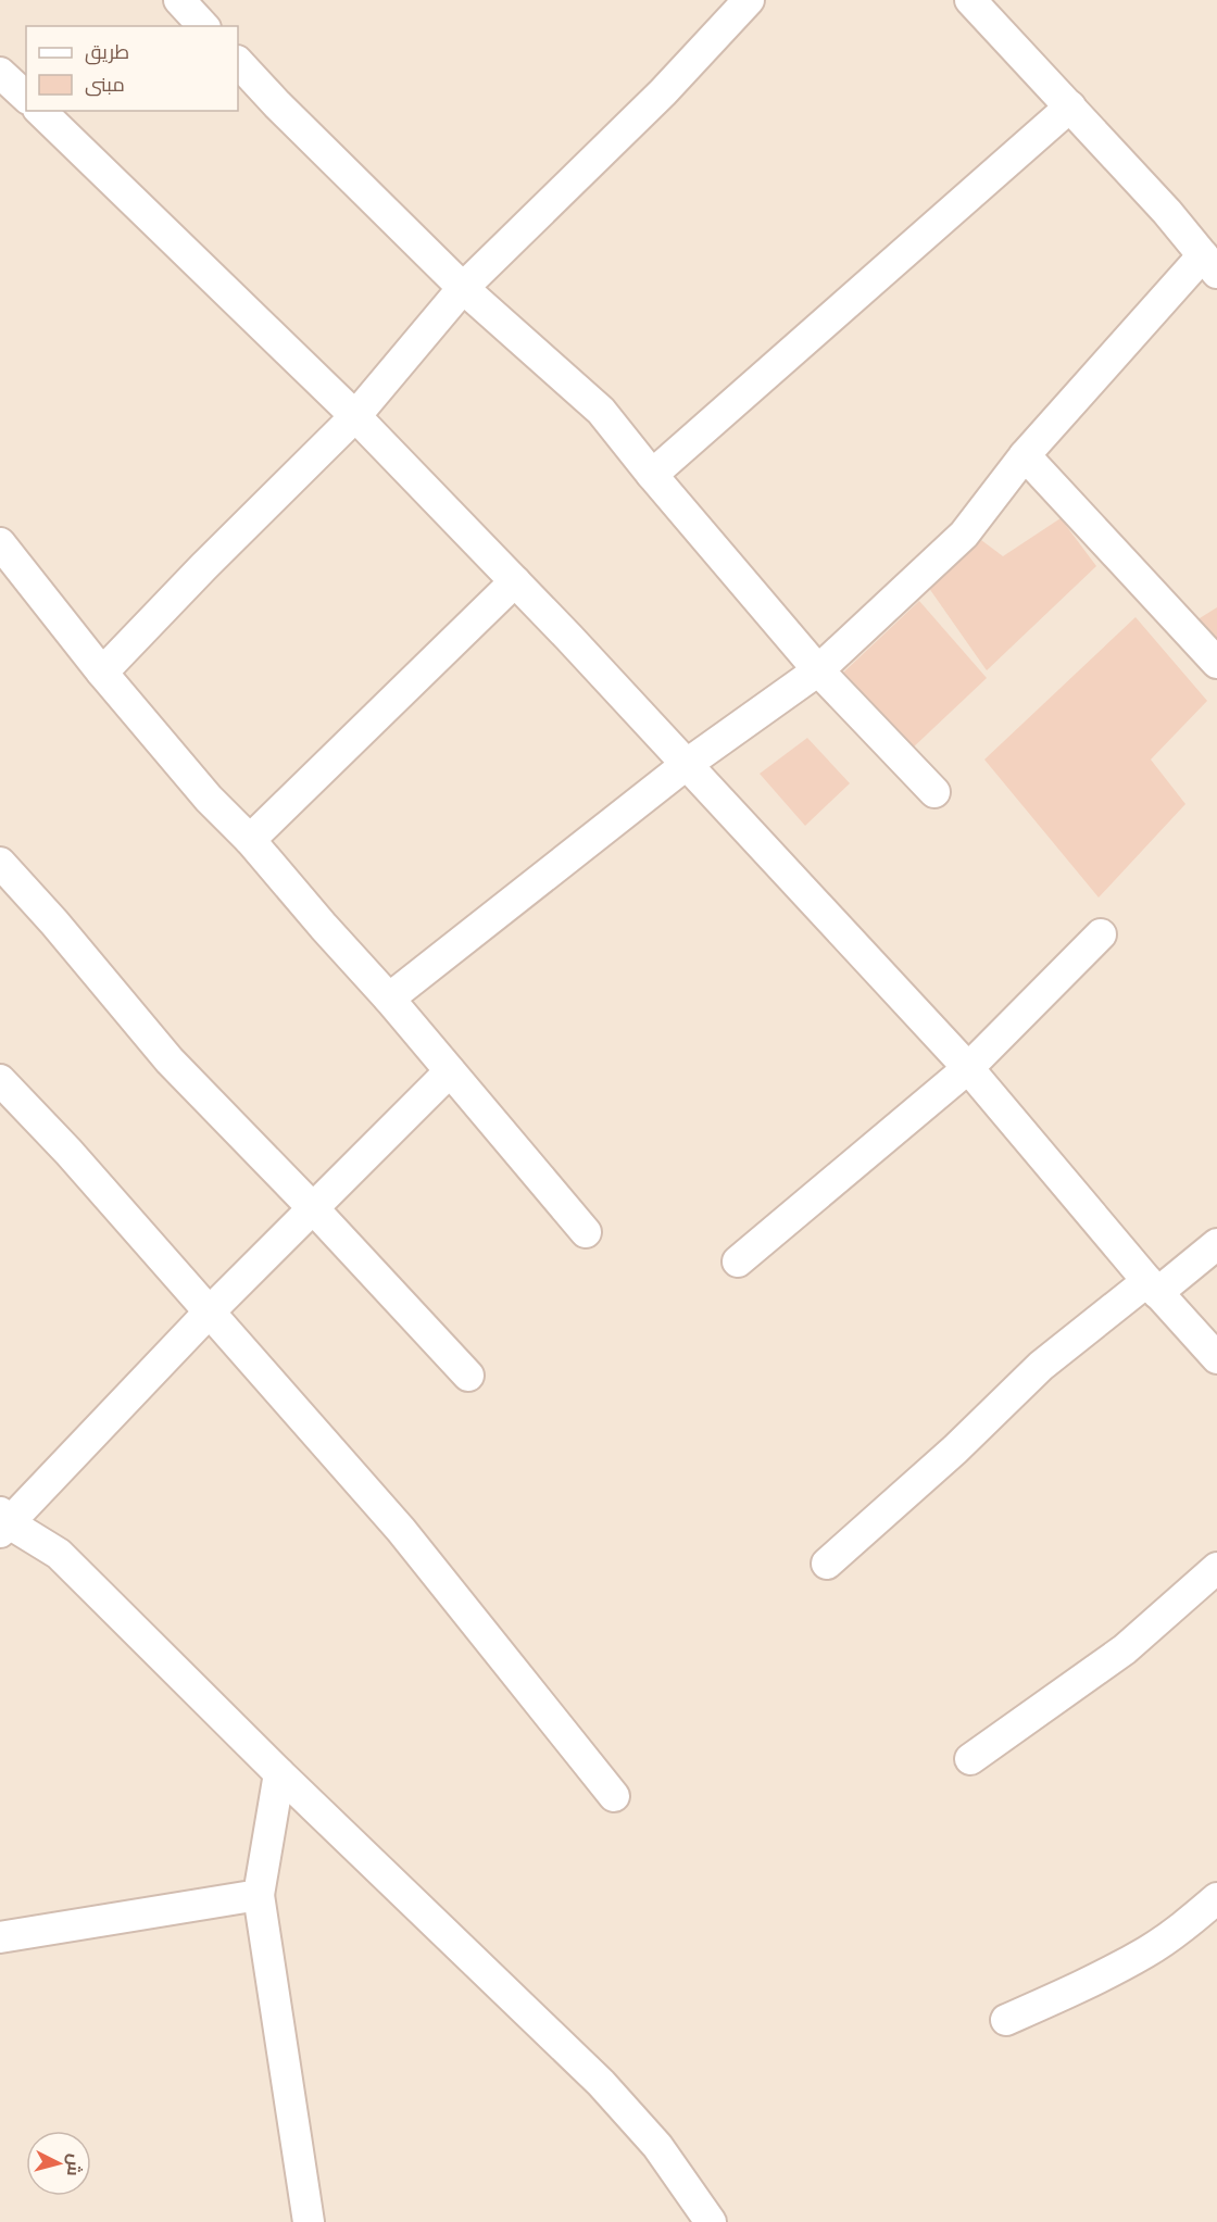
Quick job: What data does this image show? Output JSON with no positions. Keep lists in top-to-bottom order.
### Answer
{
  "legend": ["طريق", "مبنى"],
  "north": "right"
}
